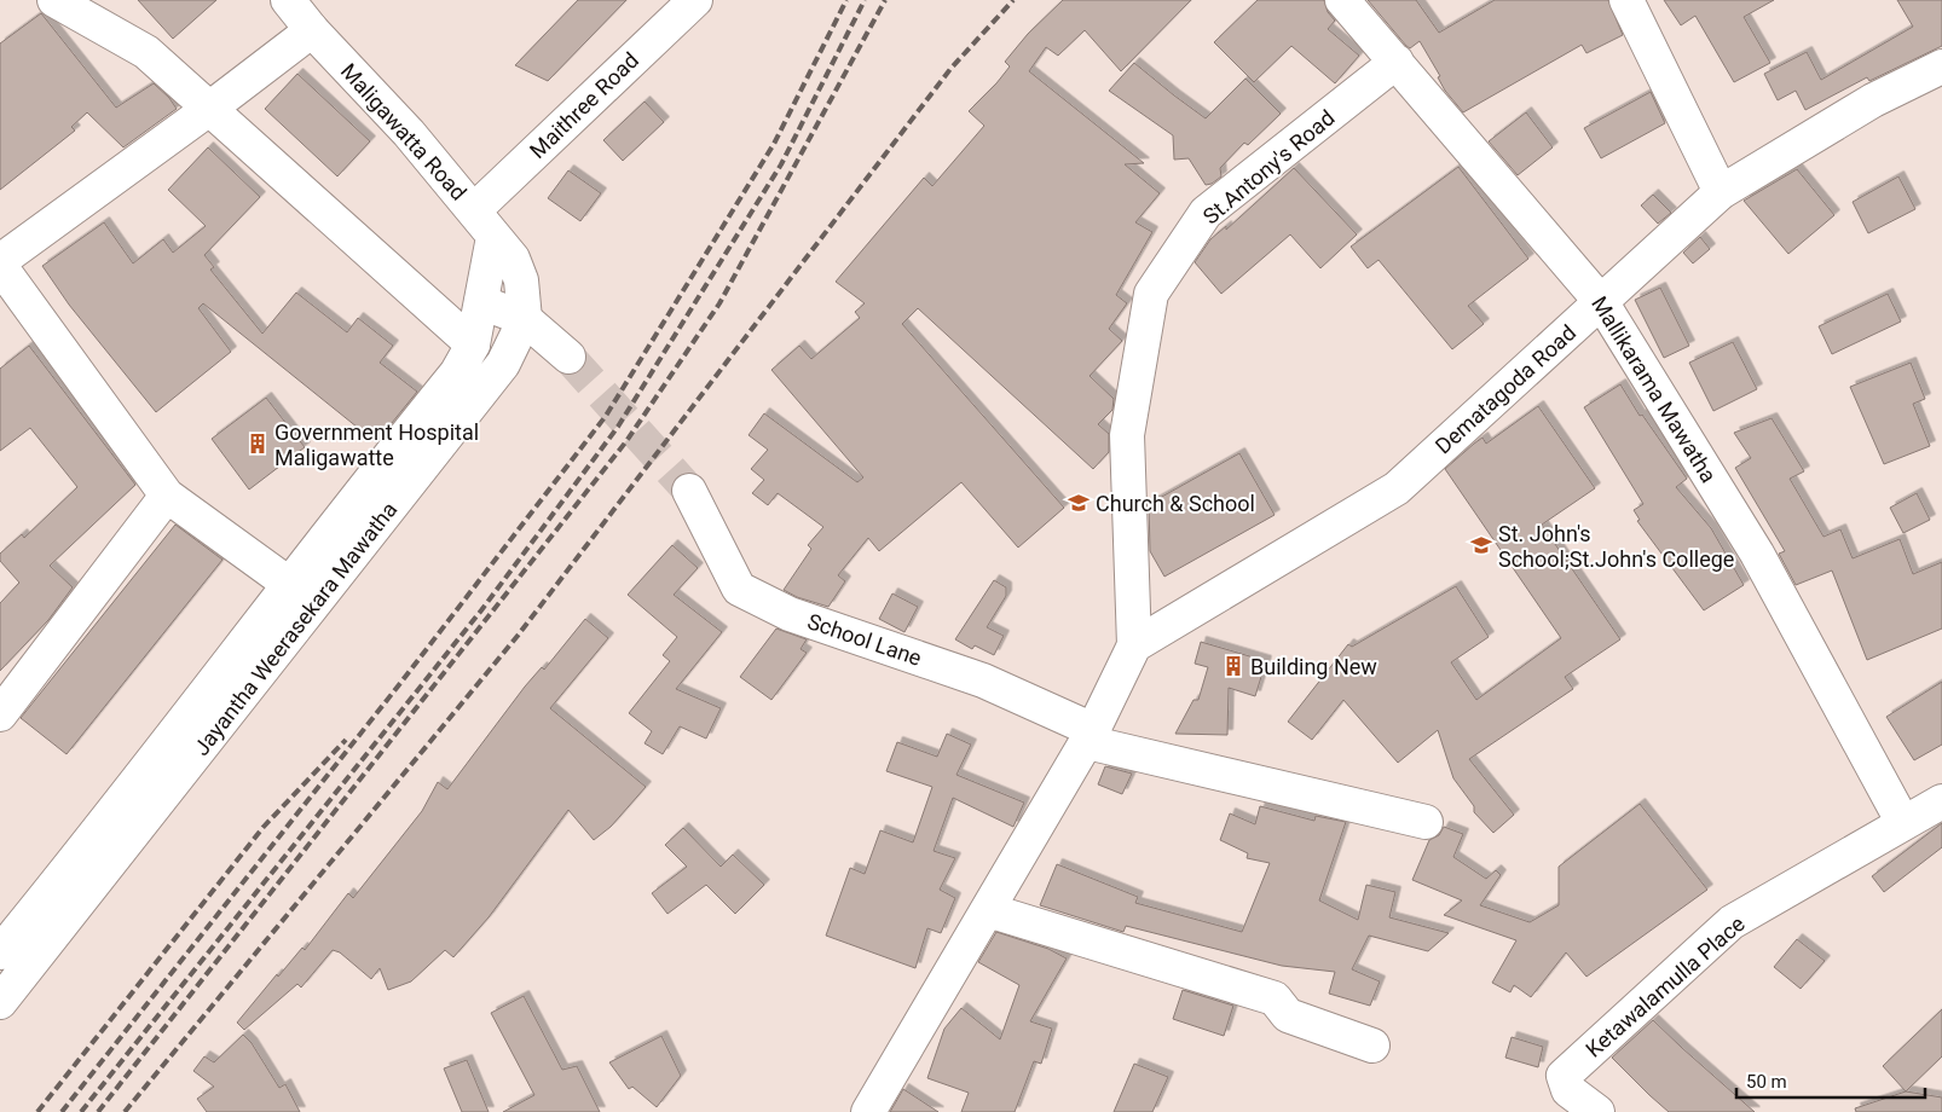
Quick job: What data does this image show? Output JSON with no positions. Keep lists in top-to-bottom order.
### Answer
{
  "streets": {
    "street": [
      "Maithree Road",
      "Maligawatta Road",
      "St.Antony's Road",
      "Dematagoda Road",
      "Mallikarama Mawatha",
      "Jayantha Weerasekara Mawatha",
      "School Lane",
      "Ketawalamulla Place"
    ]
  },
  "crossings": [
    ["Maithree Road", "Maligawatta Road"],
    ["St.Antony's Road", "Dematagoda Road"],
    ["St.Antony's Road", "Mallikarama Mawatha"],
    ["Dematagoda Road", "Mallikarama Mawatha"],
    ["Mallikarama Mawatha", "Ketawalamulla Place"]
  ],
  "places": {
    "building": ["Government Hospital Maligawatte", "Building New"],
    "school or university": ["Church & School", "St. John's School;St.John's College"]
  },
  "scale_bar": "50 m"
}
